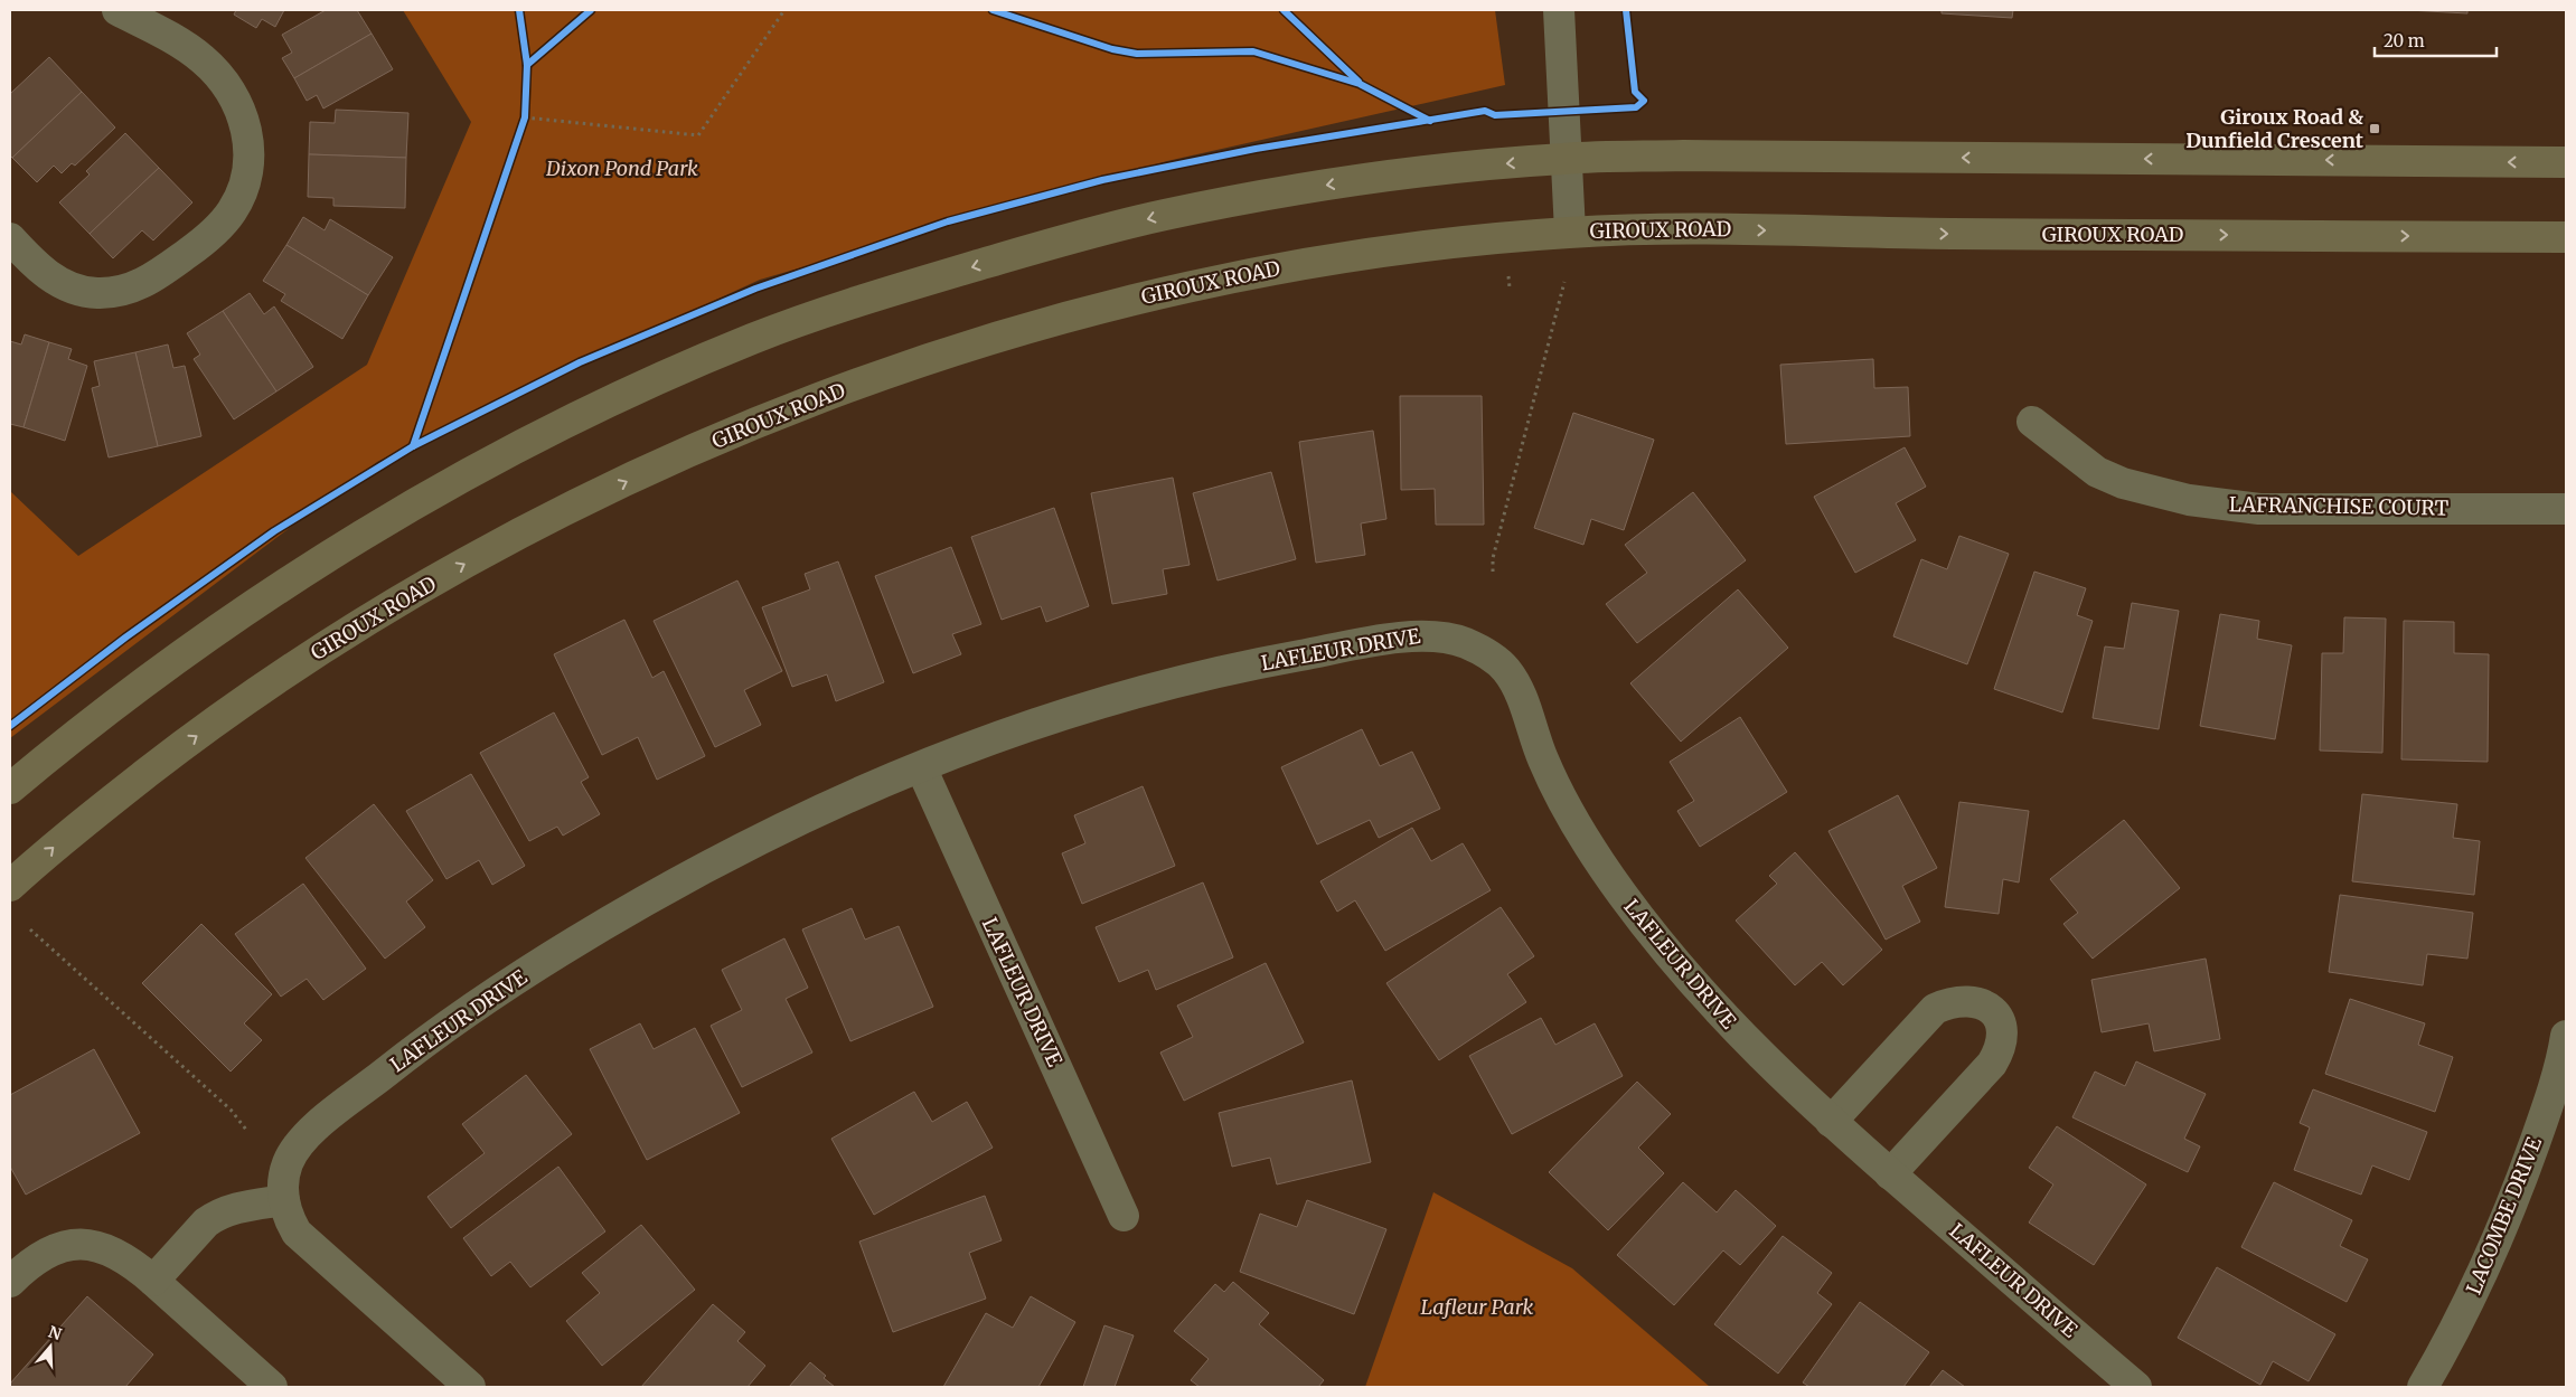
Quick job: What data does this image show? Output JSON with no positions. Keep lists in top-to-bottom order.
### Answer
{
  "streets": {
    "main road": ["GIROUX ROAD"],
    "street": ["LAFRANCHISE COURT", "LAFLEUR DRIVE", "LACOMBE DRIVE"]
  },
  "parks": ["Dixon Pond Park", "Lafleur Park"],
  "places": {
    "transit": ["Giroux Road & Dunfield Crescent"]
  },
  "scale_bar": "20 m",
  "north": "top"
}
